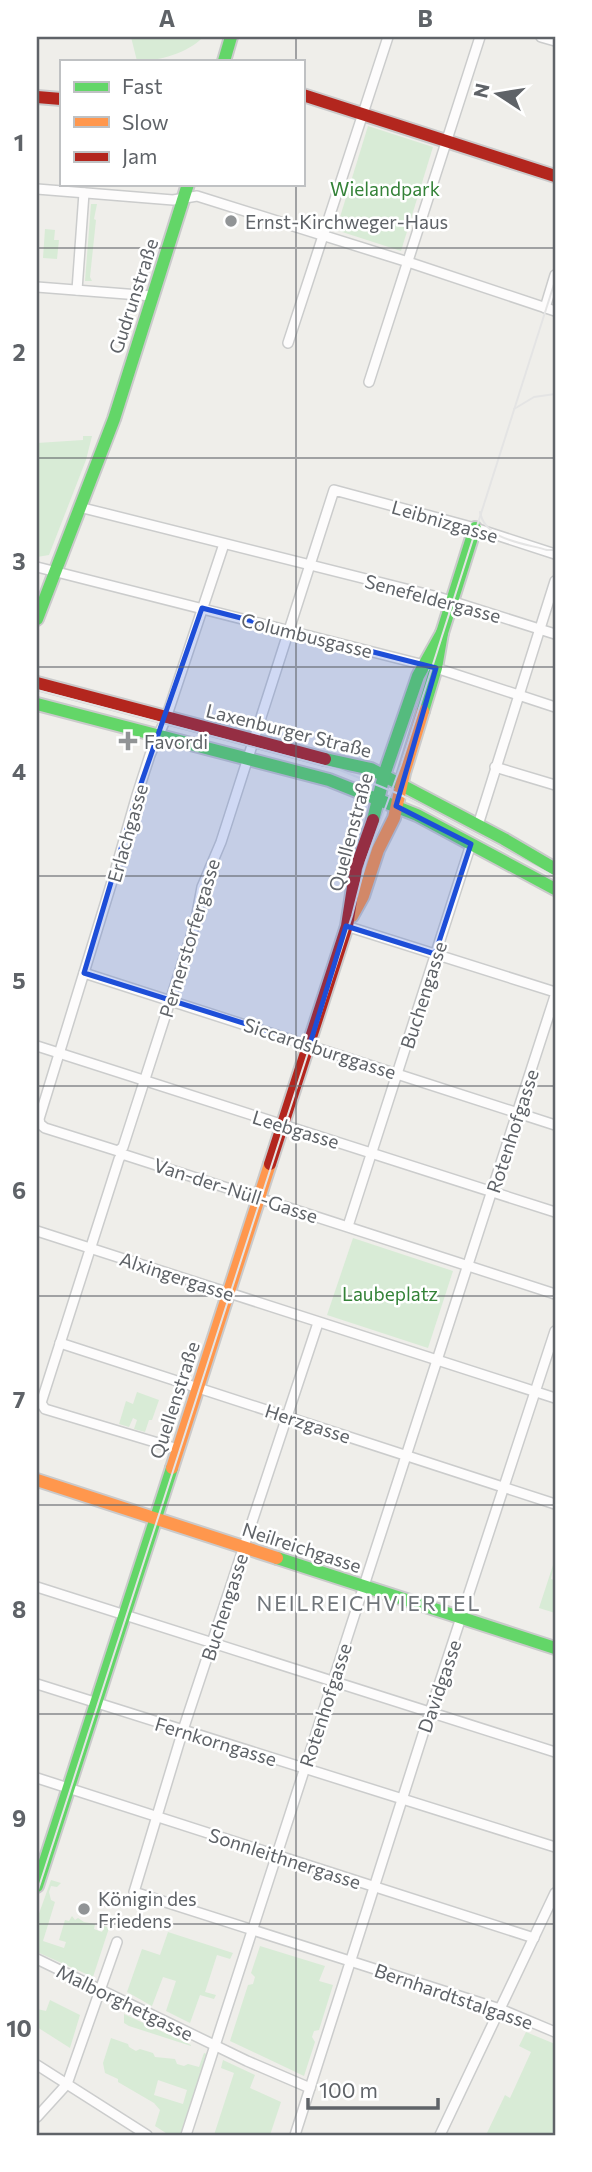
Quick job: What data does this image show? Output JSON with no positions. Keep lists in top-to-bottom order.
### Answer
{
  "streets": {
    "street": [
      "Gudrunstraße",
      "Leibnizgasse",
      "Senefeldergasse",
      "Columbusgasse",
      "Laxenburger Straße",
      "Quellenstraße",
      "Erlachgasse",
      "Pernerstorfergasse",
      "Buchengasse",
      "Siccardsburggasse",
      "Leebgasse",
      "Rotenhofgasse",
      "Van-der-Nüll-Gasse",
      "Alxingergasse",
      "Herzgasse",
      "Neilreichgasse",
      "Davidgasse",
      "Fernkorngasse",
      "Sonnleithnergasse",
      "Bernhardtstalgasse",
      "Malborghetgasse"
    ]
  },
  "crossings": [
    ["Gudrunstraße", "Columbusgasse"],
    ["Leibnizgasse", "Quellenstraße"],
    ["Leibnizgasse", "Pernerstorfergasse"],
    ["Senefeldergasse", "Quellenstraße"],
    ["Senefeldergasse", "Erlachgasse"],
    ["Senefeldergasse", "Pernerstorfergasse"],
    ["Columbusgasse", "Quellenstraße"],
    ["Columbusgasse", "Erlachgasse"],
    ["Columbusgasse", "Pernerstorfergasse"],
    ["Laxenburger Straße", "Quellenstraße"],
    ["Laxenburger Straße", "Erlachgasse"],
    ["Laxenburger Straße", "Pernerstorfergasse"],
    ["Laxenburger Straße", "Buchengasse"],
    ["Quellenstraße", "Pernerstorfergasse"],
    ["Quellenstraße", "Siccardsburggasse"],
    ["Quellenstraße", "Leebgasse"],
    ["Quellenstraße", "Van-der-Nüll-Gasse"],
    ["Quellenstraße", "Alxingergasse"],
    ["Quellenstraße", "Herzgasse"],
    ["Quellenstraße", "Neilreichgasse"],
    ["Quellenstraße", "Fernkorngasse"],
    ["Quellenstraße", "Sonnleithnergasse"],
    ["Erlachgasse", "Siccardsburggasse"],
    ["Erlachgasse", "Leebgasse"],
    ["Erlachgasse", "Van-der-Nüll-Gasse"],
    ["Pernerstorfergasse", "Siccardsburggasse"],
    ["Pernerstorfergasse", "Leebgasse"],
    ["Pernerstorfergasse", "Van-der-Nüll-Gasse"],
    ["Pernerstorfergasse", "Alxingergasse"],
    ["Pernerstorfergasse", "Herzgasse"],
    ["Buchengasse", "Siccardsburggasse"],
    ["Buchengasse", "Leebgasse"],
    ["Buchengasse", "Rotenhofgasse"],
    ["Buchengasse", "Van-der-Nüll-Gasse"],
    ["Buchengasse", "Alxingergasse"],
    ["Buchengasse", "Herzgasse"],
    ["Buchengasse", "Neilreichgasse"],
    ["Buchengasse", "Fernkorngasse"],
    ["Buchengasse", "Sonnleithnergasse"],
    ["Buchengasse", "Bernhardtstalgasse"],
    ["Siccardsburggasse", "Rotenhofgasse"],
    ["Leebgasse", "Rotenhofgasse"],
    ["Rotenhofgasse", "Herzgasse"],
    ["Rotenhofgasse", "Neilreichgasse"],
    ["Rotenhofgasse", "Fernkorngasse"],
    ["Rotenhofgasse", "Sonnleithnergasse"],
    ["Rotenhofgasse", "Bernhardtstalgasse"],
    ["Rotenhofgasse", "Malborghetgasse"],
    ["Herzgasse", "Davidgasse"],
    ["Neilreichgasse", "Davidgasse"],
    ["Davidgasse", "Fernkorngasse"],
    ["Davidgasse", "Sonnleithnergasse"],
    ["Davidgasse", "Bernhardtstalgasse"],
    ["Davidgasse", "Malborghetgasse"]
  ],
  "districts": ["NEILREICHVIERTEL"],
  "parks": ["Wielandpark", "Laubeplatz"],
  "places": {
    "other": ["Ernst-Kirchweger-Haus", "Königin des Friedens"],
    "health": ["Favordi"]
  },
  "legend": ["Fast", "Slow", "Jam"],
  "scale_bar": "100 m",
  "north": "left",
  "grid": {
    "columns": ["A", "B"],
    "rows": [
      "1",
      "2",
      "3",
      "4",
      "5",
      "6",
      "7",
      "8",
      "9",
      "10"
    ]
  }
}
